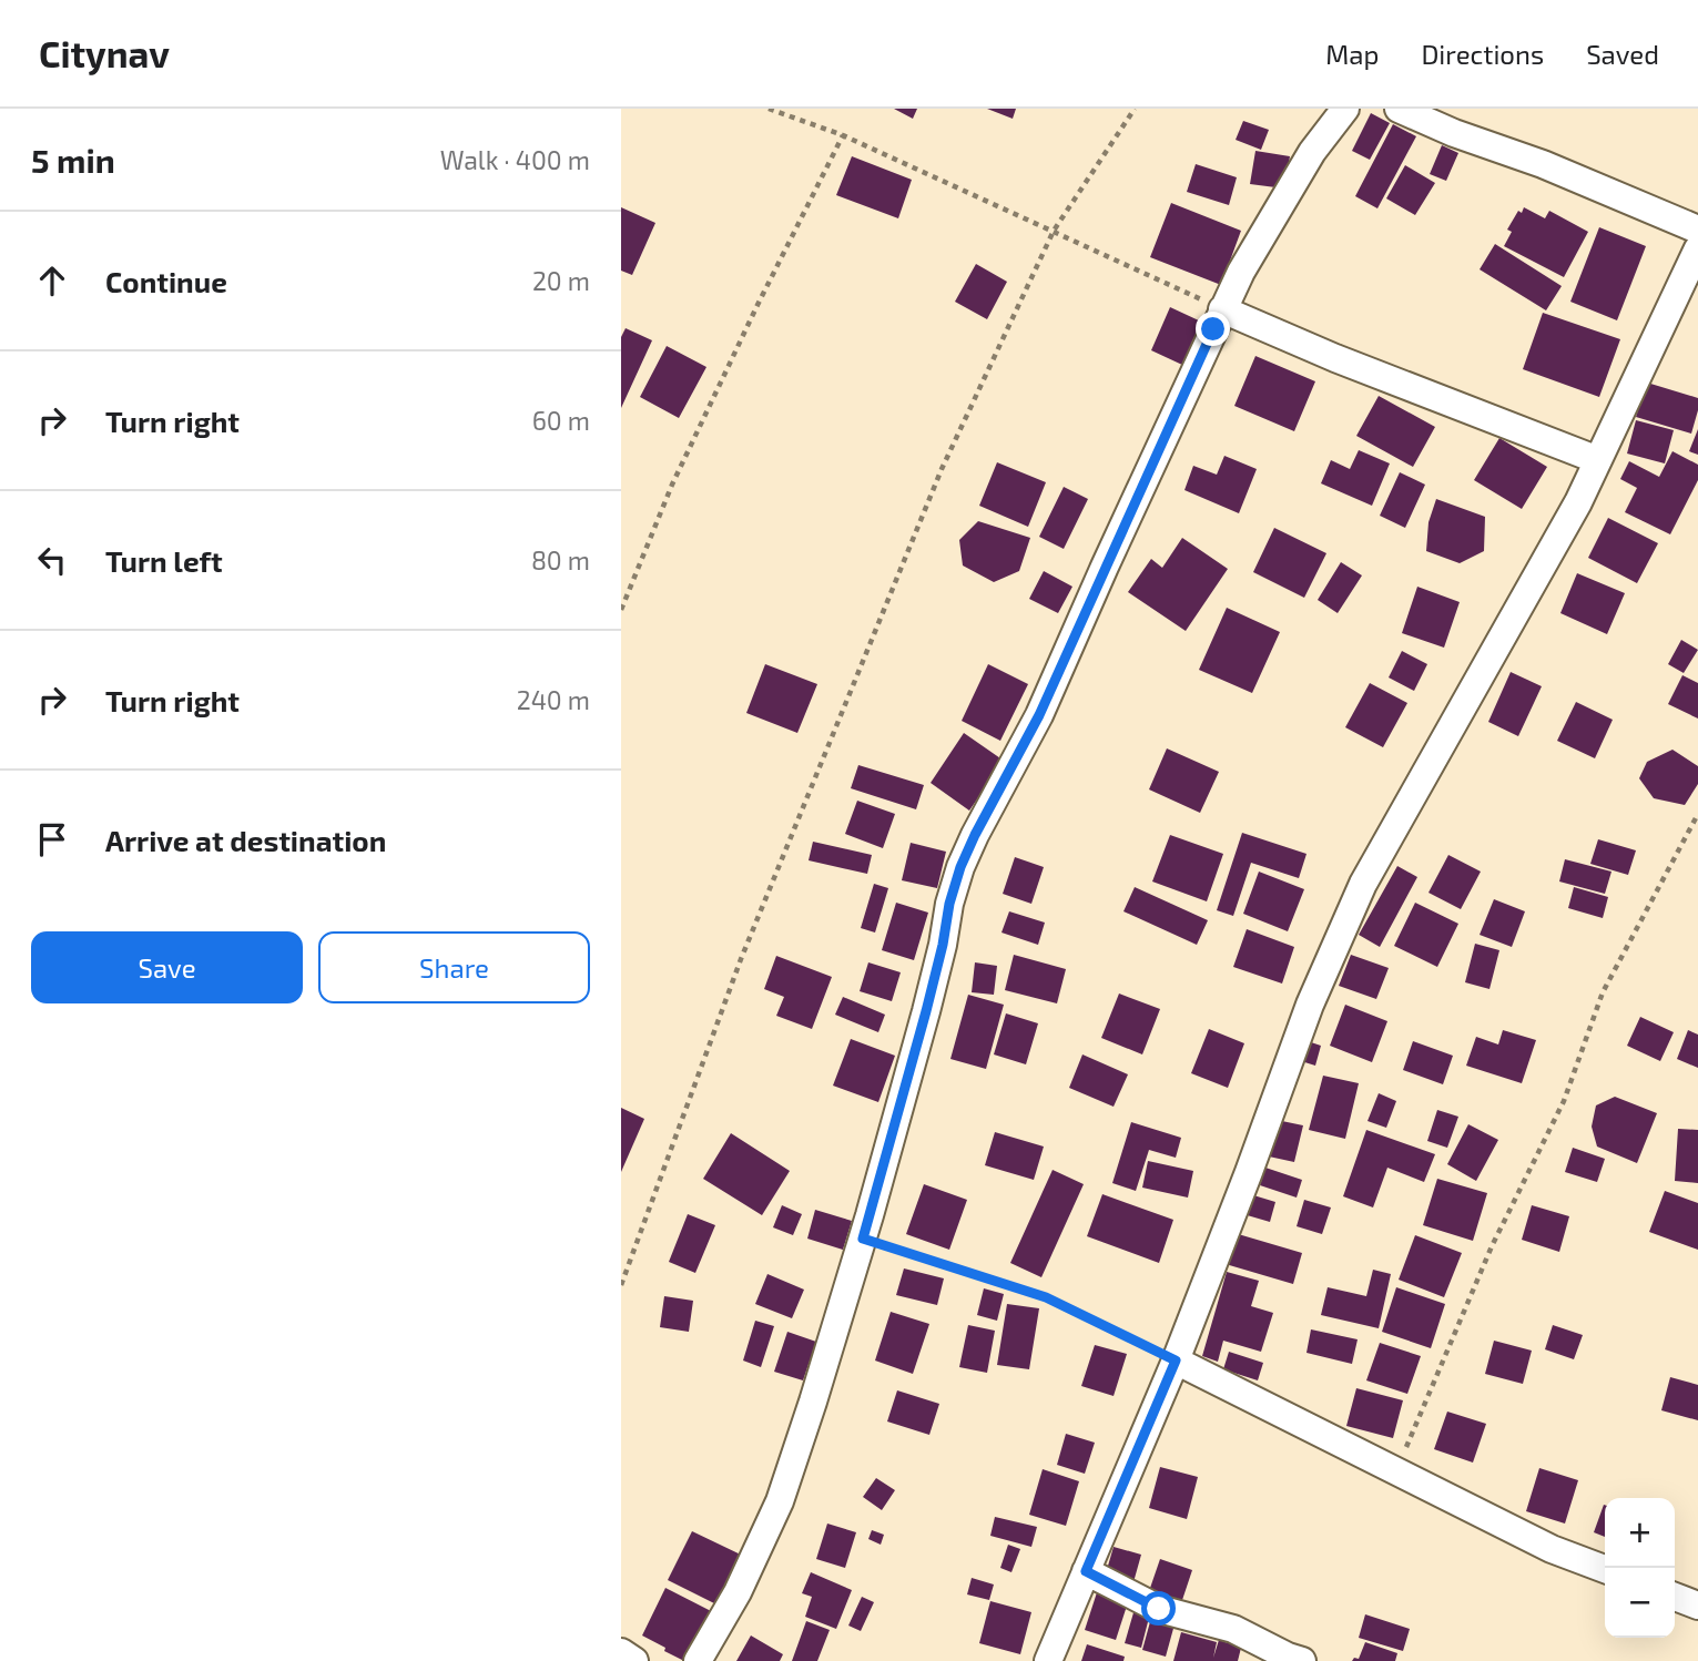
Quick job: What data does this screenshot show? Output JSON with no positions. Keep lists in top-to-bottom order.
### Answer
{
  "page": {
    "header": "Citynav",
    "nav": ["Map", "Directions", "Saved"],
    "heading": ["5 min", "Walk · 400 m"],
    "list": [
      ["Continue", "20 m"],
      ["Turn right", "60 m"],
      ["Turn left", "80 m"],
      ["Turn right", "240 m"],
      "Arrive at destination"
    ],
    "buttons": ["Save", "Share"],
    "map_buttons": ["+", "−"]
  }
}
